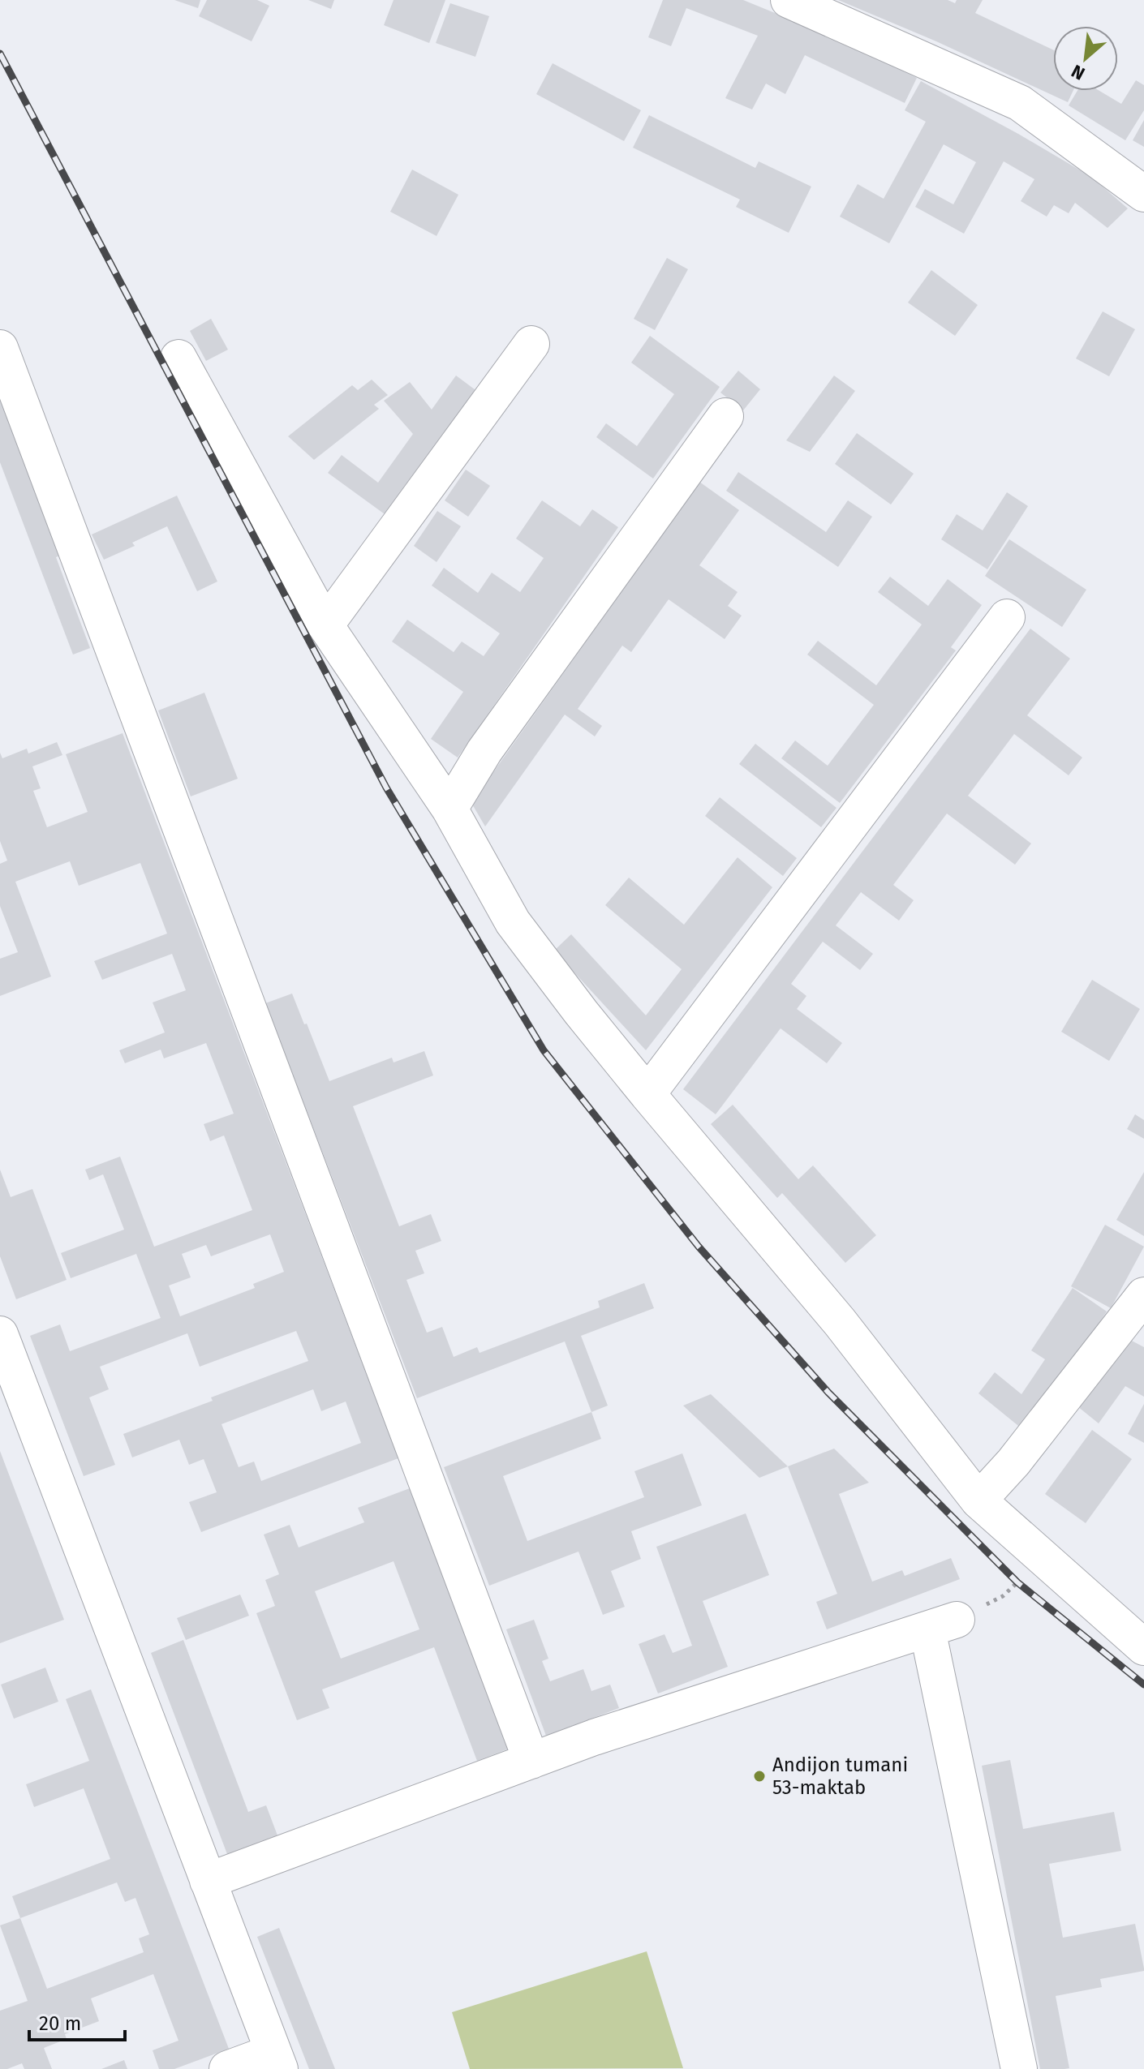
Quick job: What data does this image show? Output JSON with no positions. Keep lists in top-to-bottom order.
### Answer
{
  "places": ["Andijon tumani 53-maktab"],
  "scale_bar": "20 m",
  "north": "bottom left"
}
